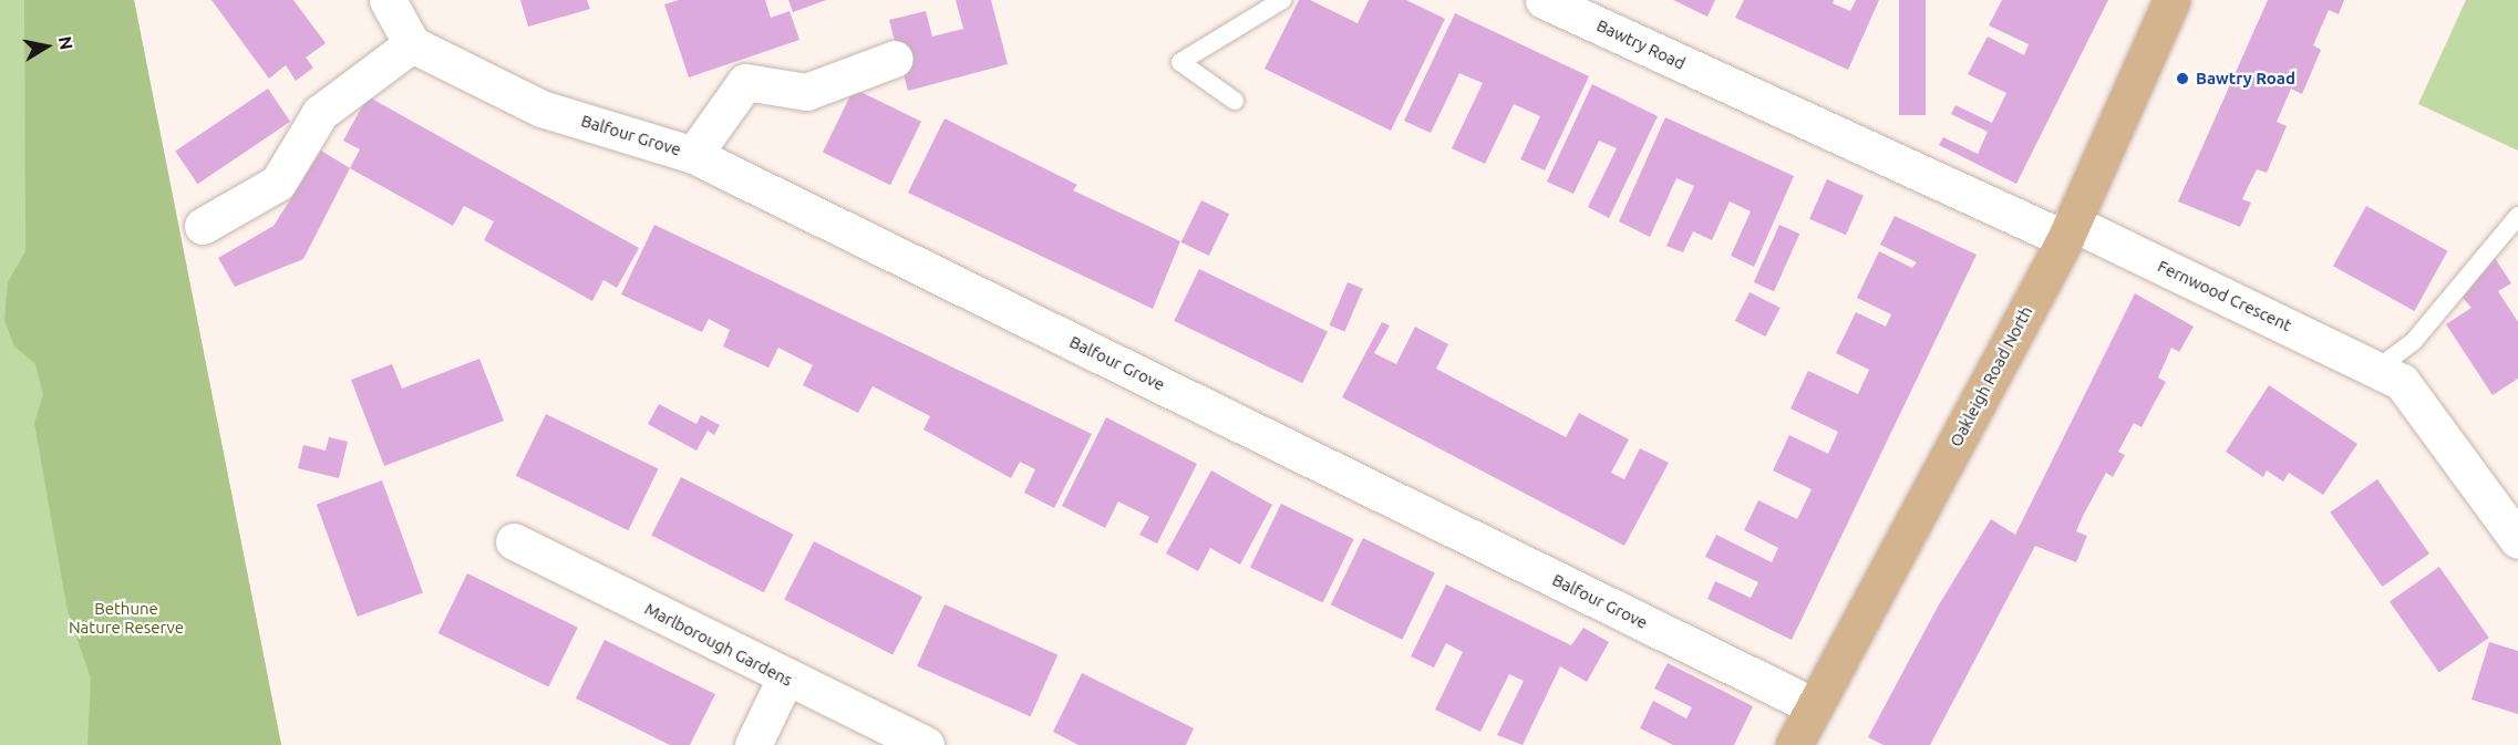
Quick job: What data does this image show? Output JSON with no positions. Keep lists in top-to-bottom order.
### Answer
{
  "streets": {
    "main road": ["Oakleigh Road North"],
    "street": [
      "Bawtry Road",
      "Balfour Grove",
      "Fernwood Crescent",
      "Marlborough Gardens"
    ]
  },
  "crossings": [
    ["Bawtry Road", "Fernwood Crescent"],
    ["Bawtry Road", "Oakleigh Road North"],
    ["Balfour Grove", "Oakleigh Road North"],
    ["Fernwood Crescent", "Oakleigh Road North"]
  ],
  "parks": ["Bethune Nature Reserve"],
  "places": ["Bawtry Road"],
  "north": "right"
}
